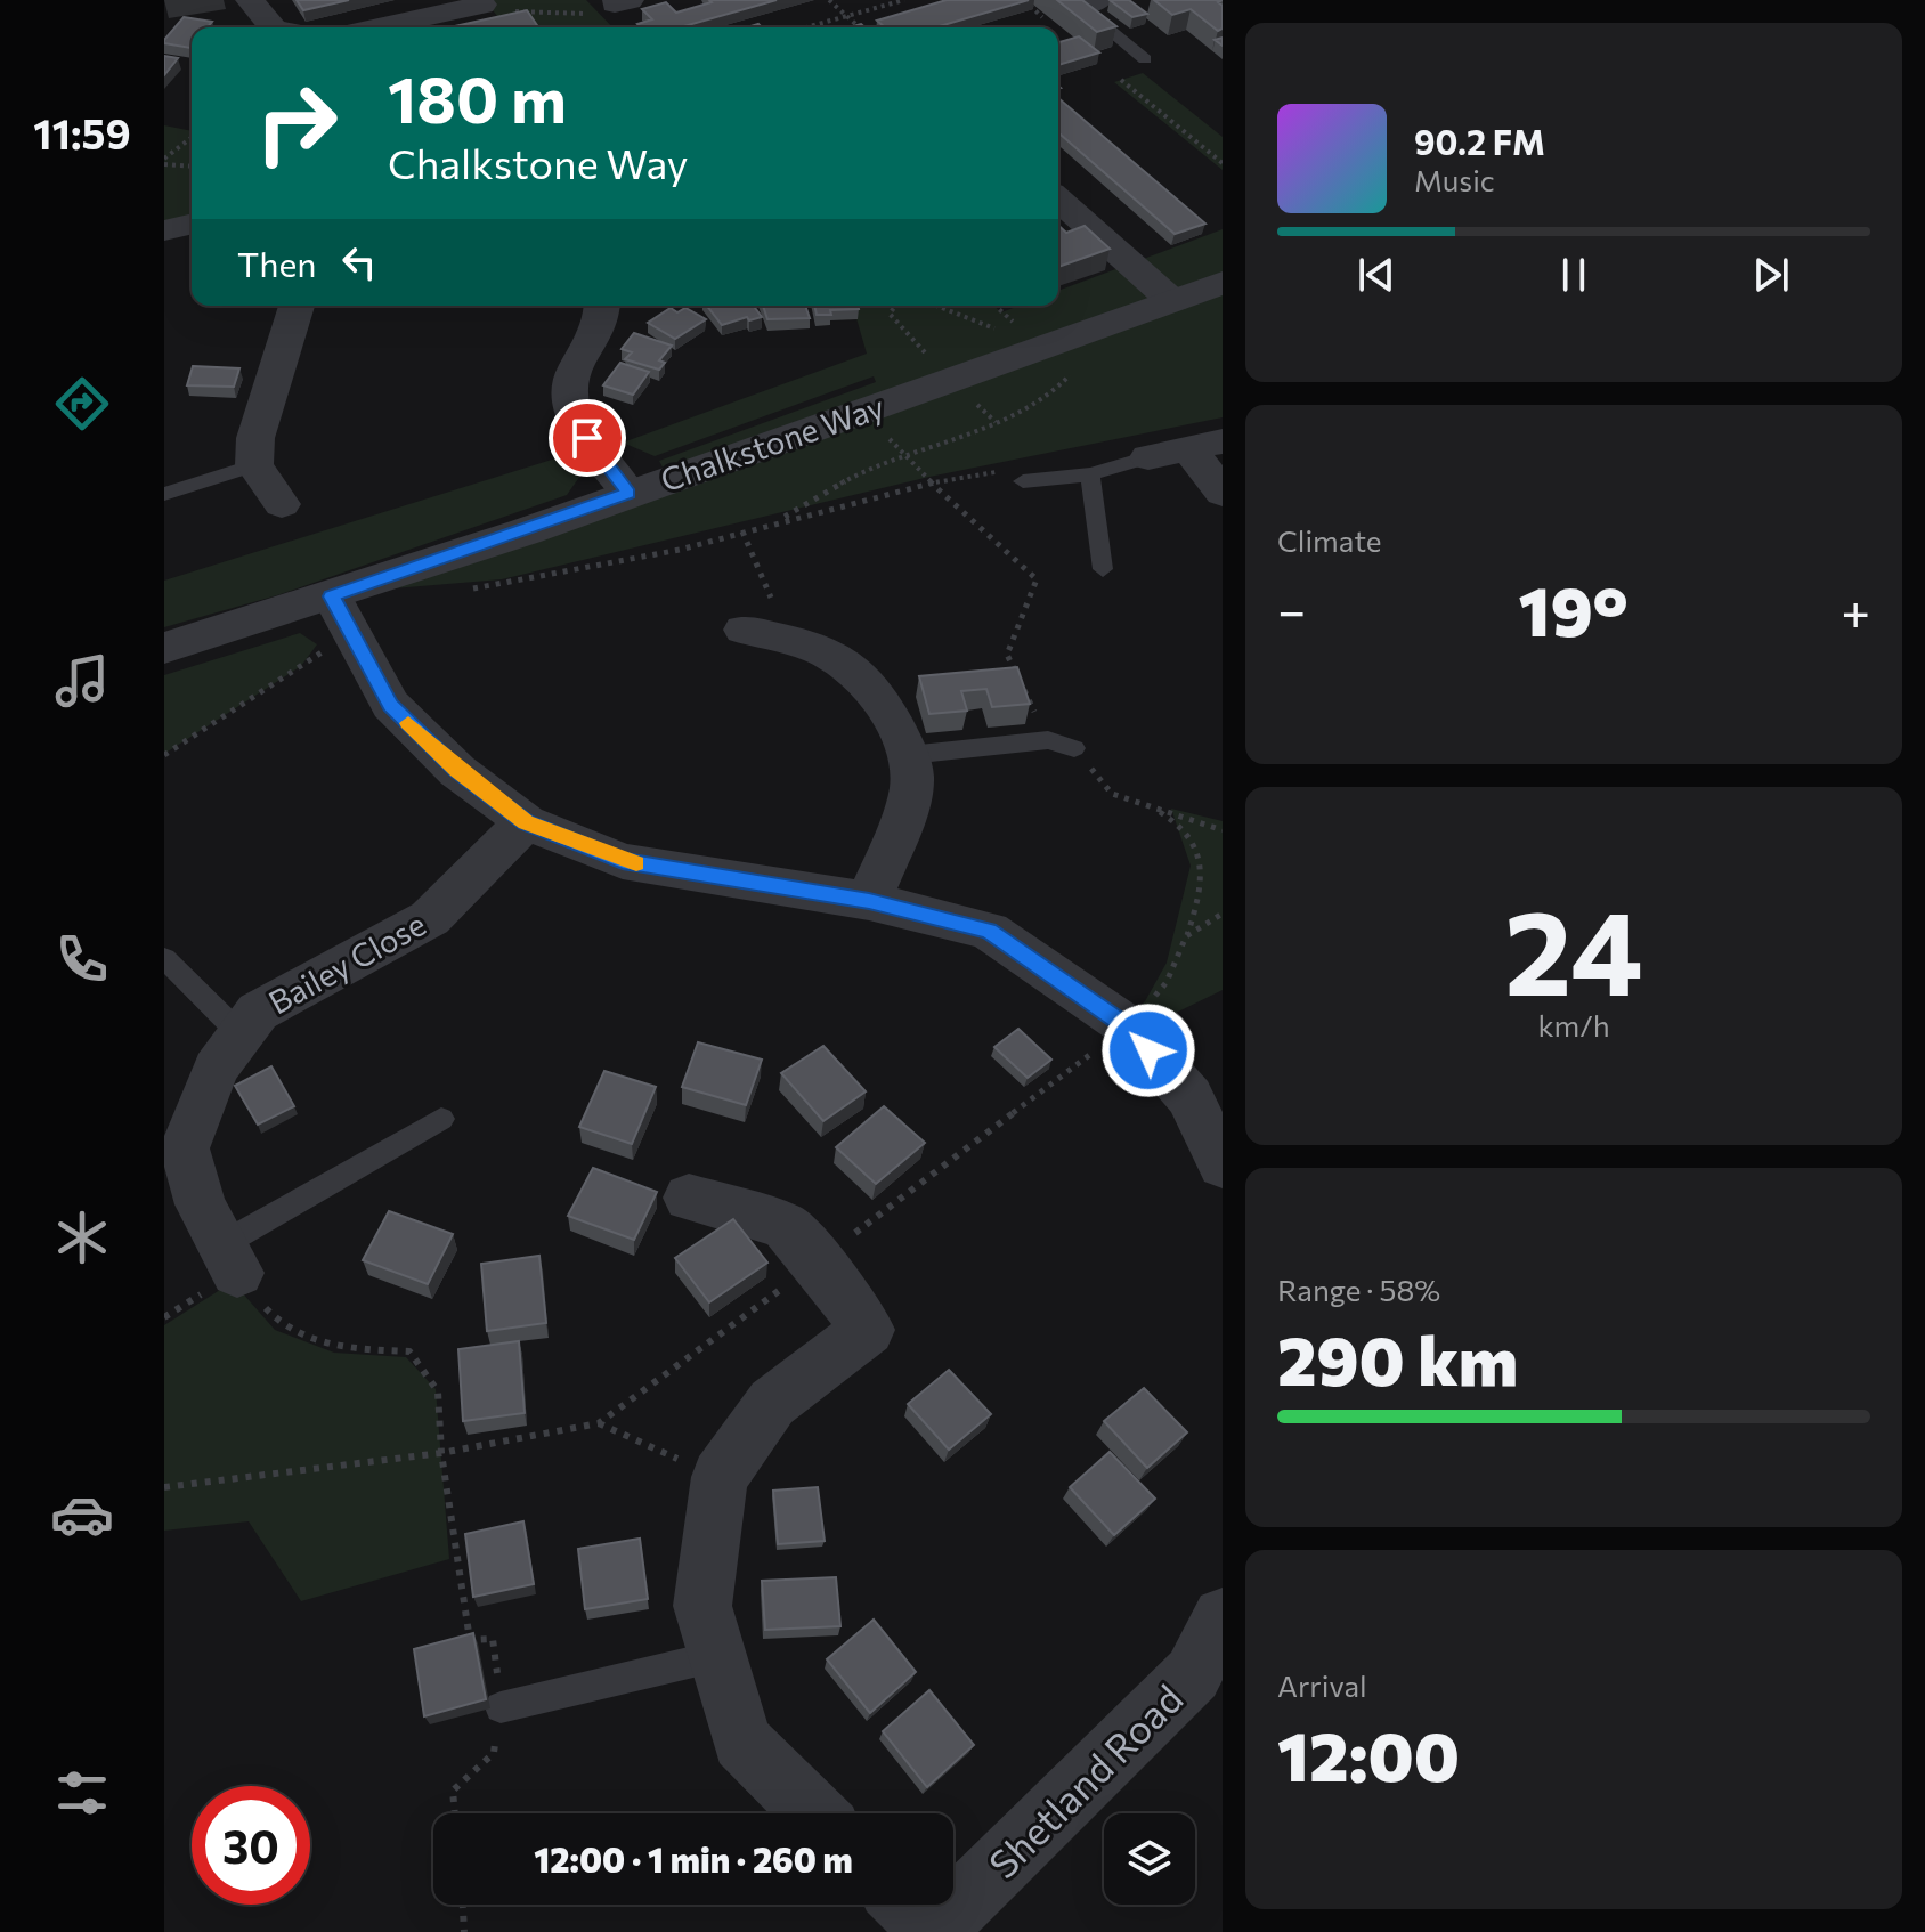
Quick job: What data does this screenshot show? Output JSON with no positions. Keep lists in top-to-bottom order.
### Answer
{
  "streets": {
    "street": ["Chalkstone Way", "Bailey Close", "Shetland Road"]
  },
  "page": {
    "tabs": "11:59",
    "turn": ["180 m", "Chalkstone Way"],
    "song": ["90.2 FM", "Music"],
    "then": "Then",
    "tile": [
      "Climate",
      ["24", "km/h"],
      ["Range · 58%", "290 km"],
      ["Arrival", "12:00"]
    ],
    "heat": ["−", "19°", "+"],
    "limit": "30",
    "trip": "12:00 · 1 min · 260 m"
  }
}
